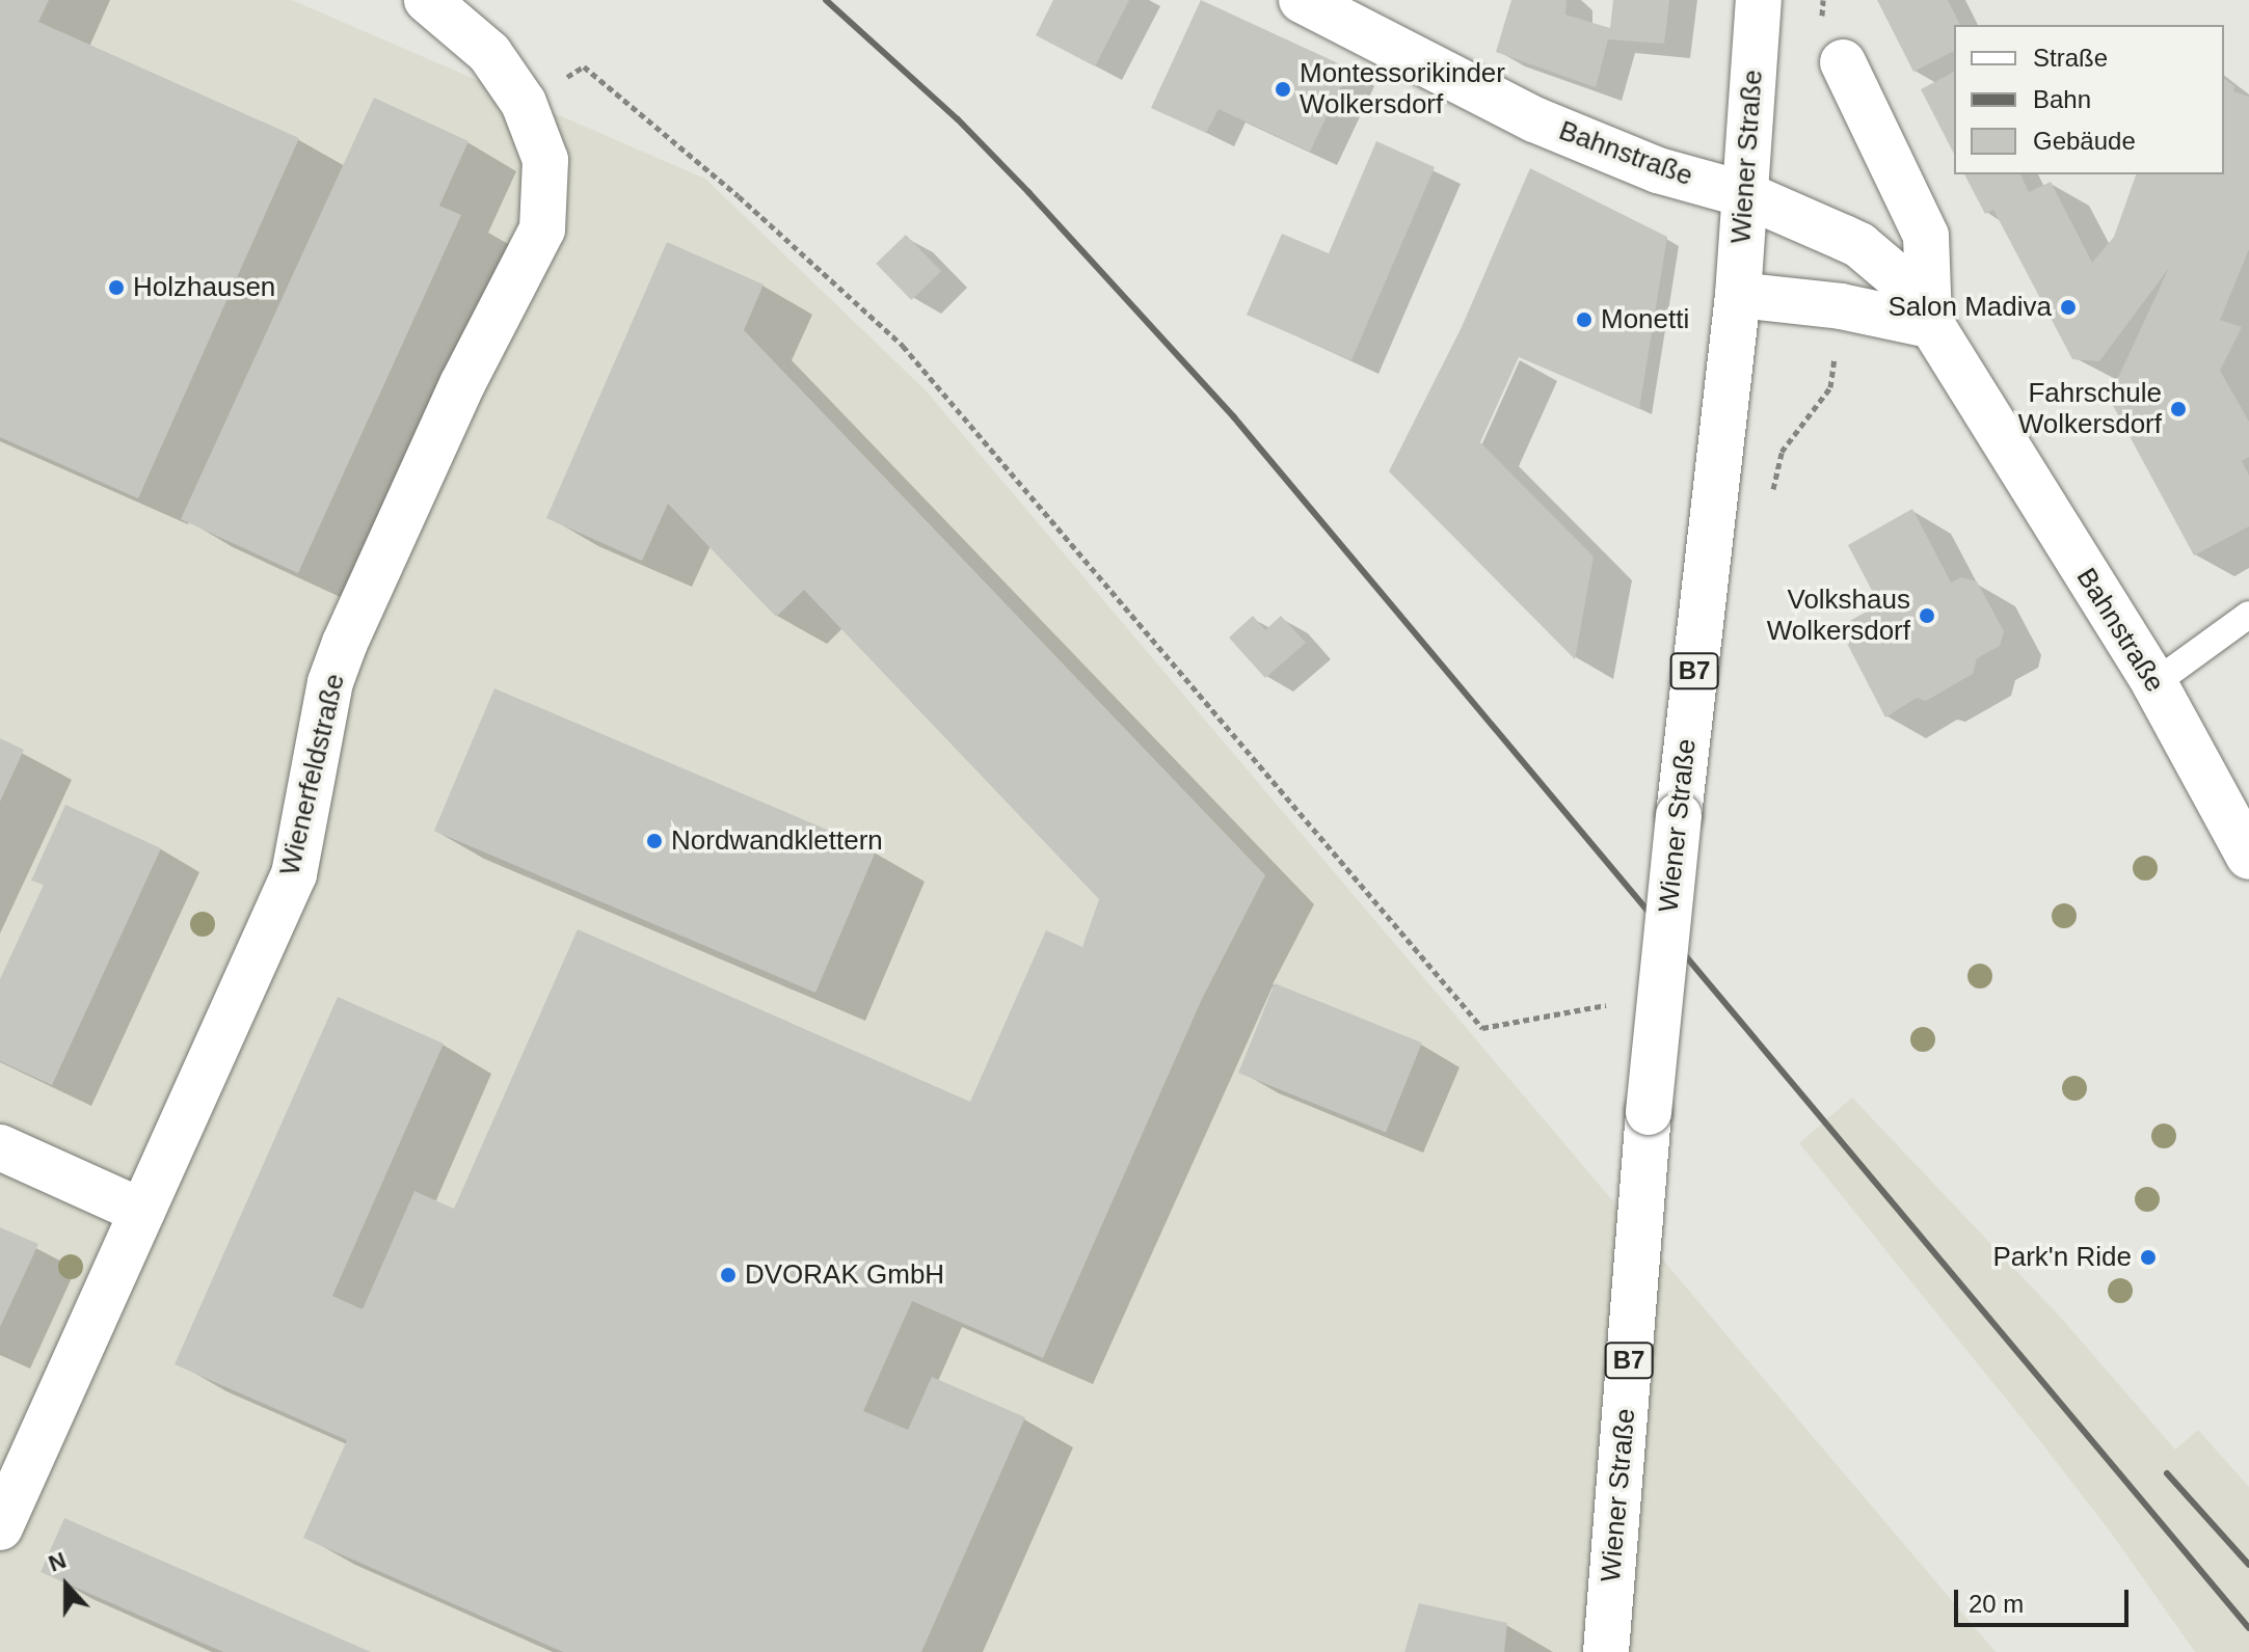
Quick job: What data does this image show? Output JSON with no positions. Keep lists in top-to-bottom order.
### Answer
{
  "streets": {
    "street": [
      "Bahnstraße",
      "Wiener Straße",
      "B7",
      "Wienerfeldstraße"
    ]
  },
  "crossings": [
    ["Bahnstraße", "Wiener Straße"]
  ],
  "places": [
    "Montessorikinder Wolkersdorf",
    "Holzhausen",
    "Salon Madiva",
    "Monetti",
    "Fahrschule Wolkersdorf",
    "Volkshaus Wolkersdorf",
    "Nordwandklettern",
    "Park'n Ride",
    "DVORAK GmbH"
  ],
  "legend": ["Straße", "Bahn", "Gebäude"],
  "scale_bar": "20 m",
  "north": "top"
}
